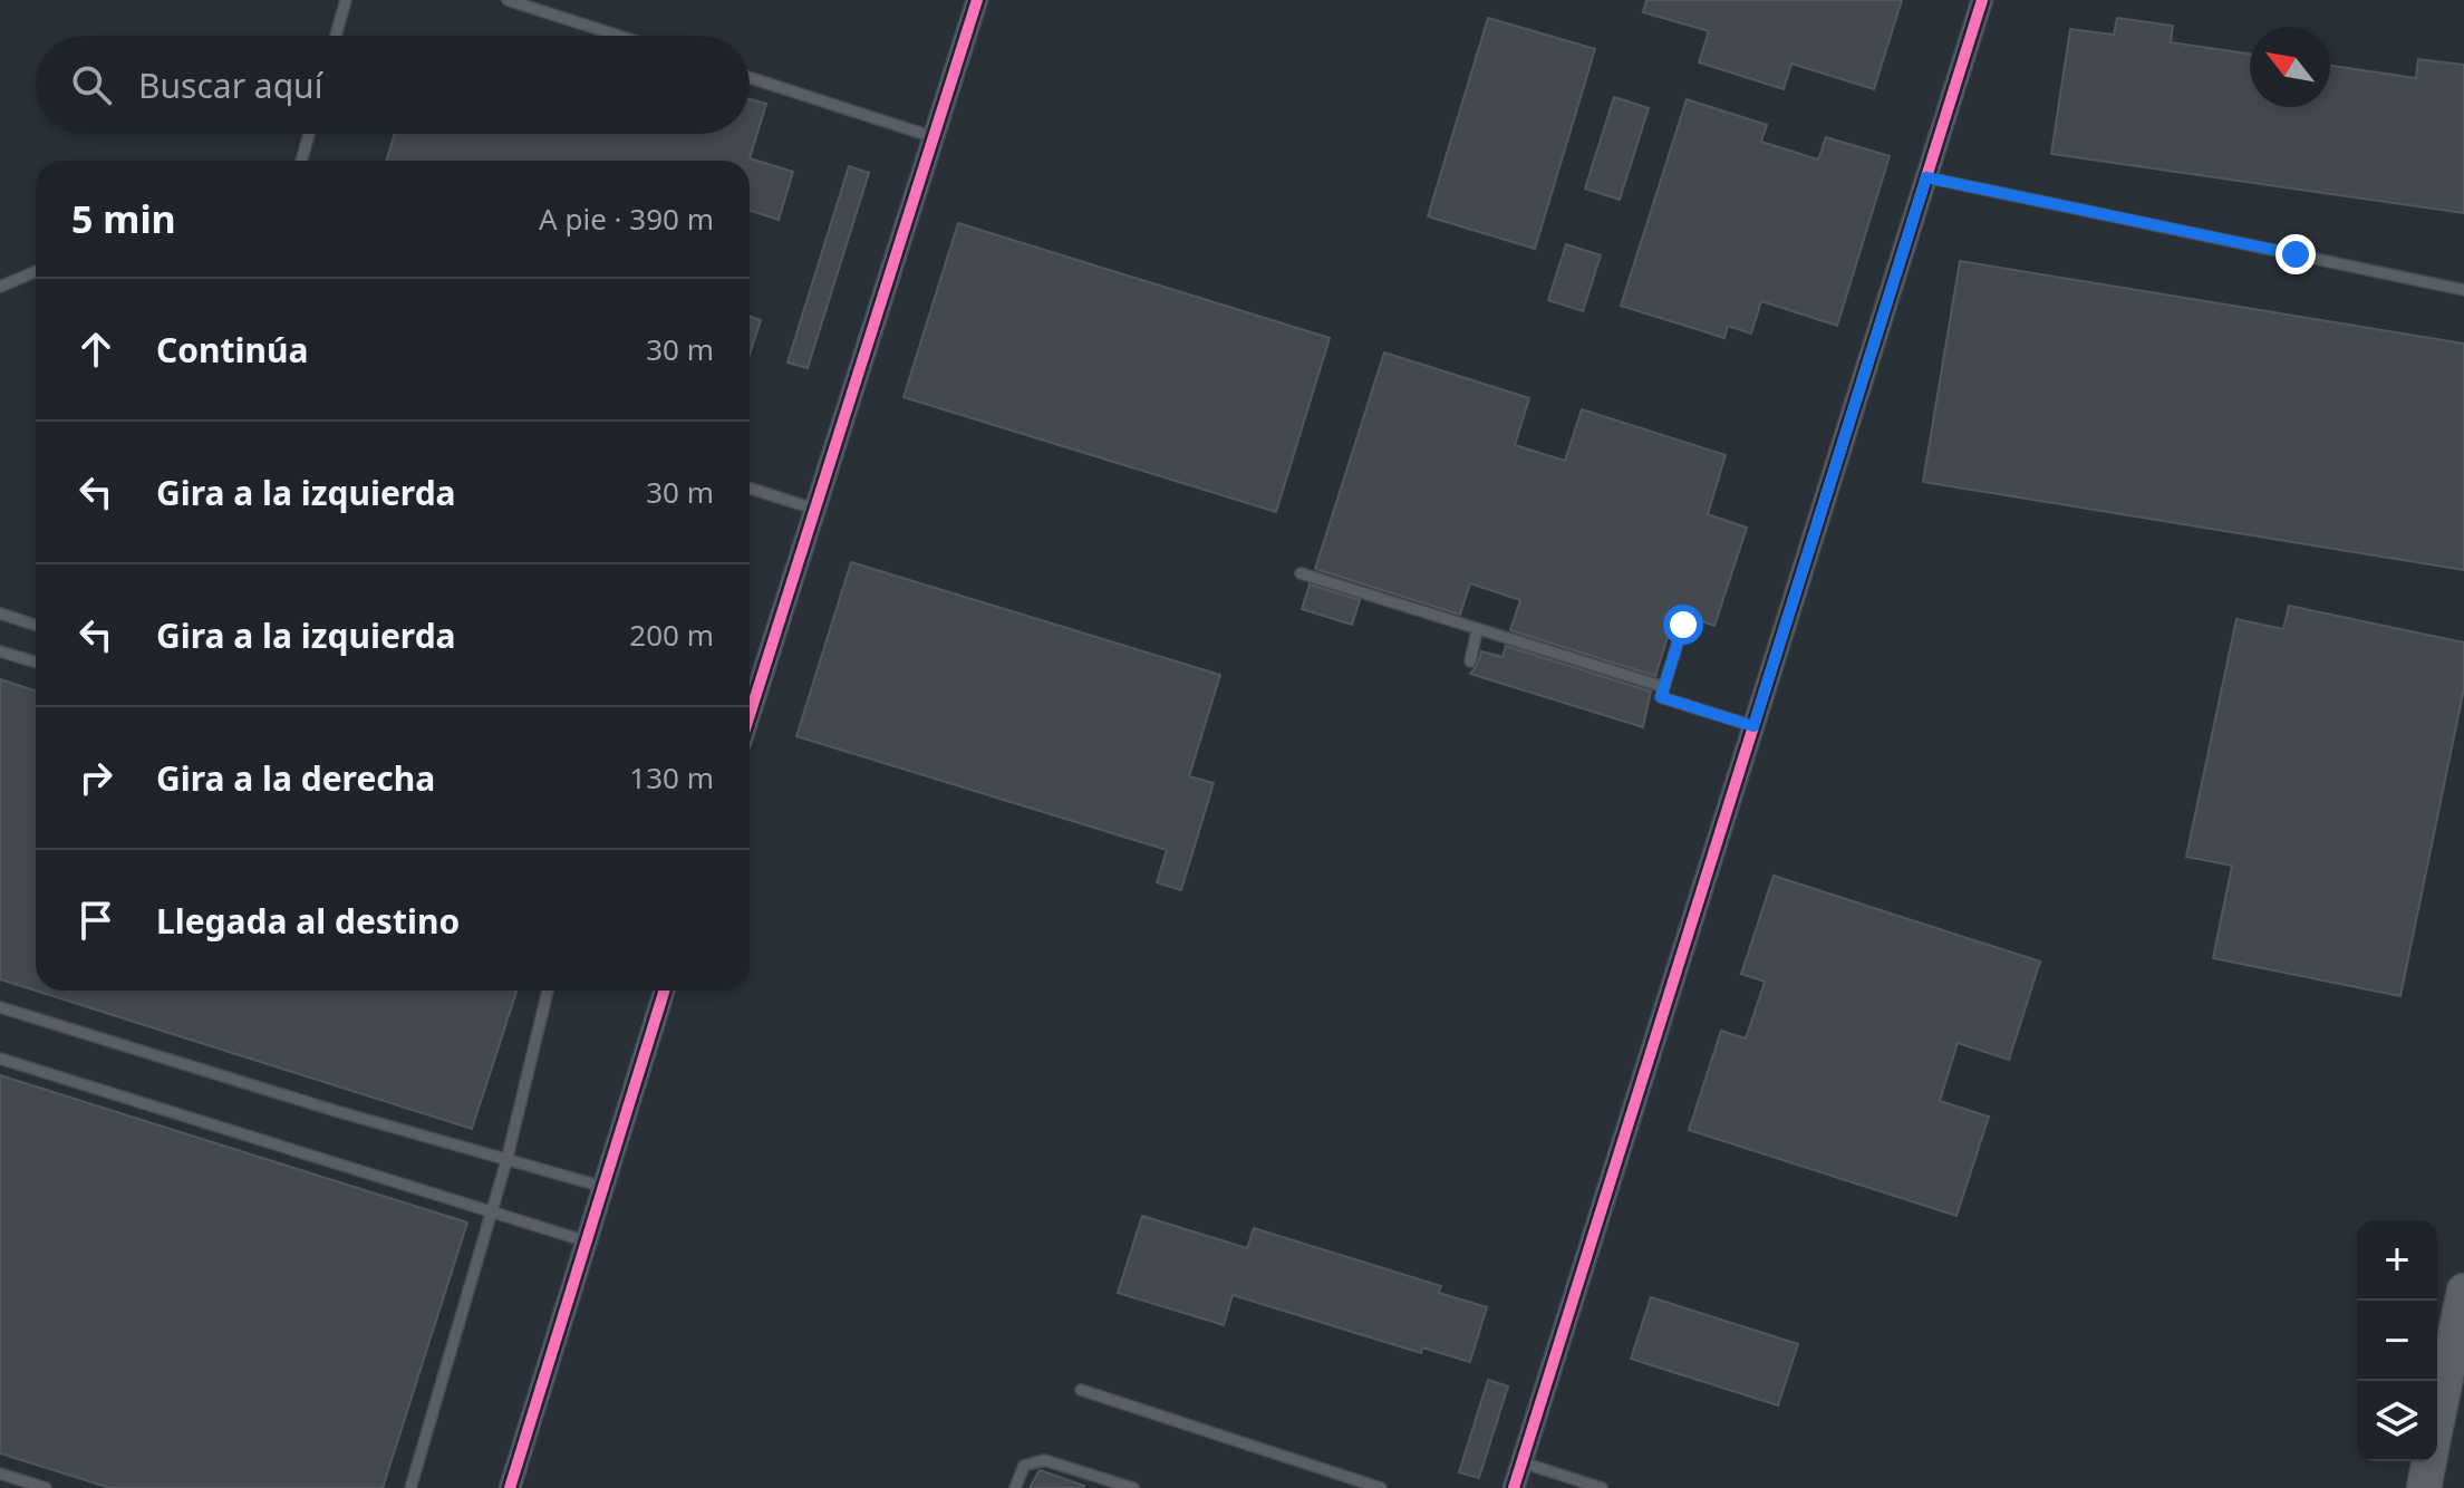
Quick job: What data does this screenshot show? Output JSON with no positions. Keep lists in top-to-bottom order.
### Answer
{
  "north": "top left",
  "page": {
    "search": "Buscar aquí",
    "heading": ["5 min", "A pie · 390 m"],
    "list": [
      ["Continúa", "30 m"],
      ["Gira a la izquierda", "30 m"],
      ["Gira a la izquierda", "200 m"],
      ["Gira a la derecha", "130 m"],
      "Llegada al destino"
    ],
    "map_buttons": ["+", "−"]
  }
}
